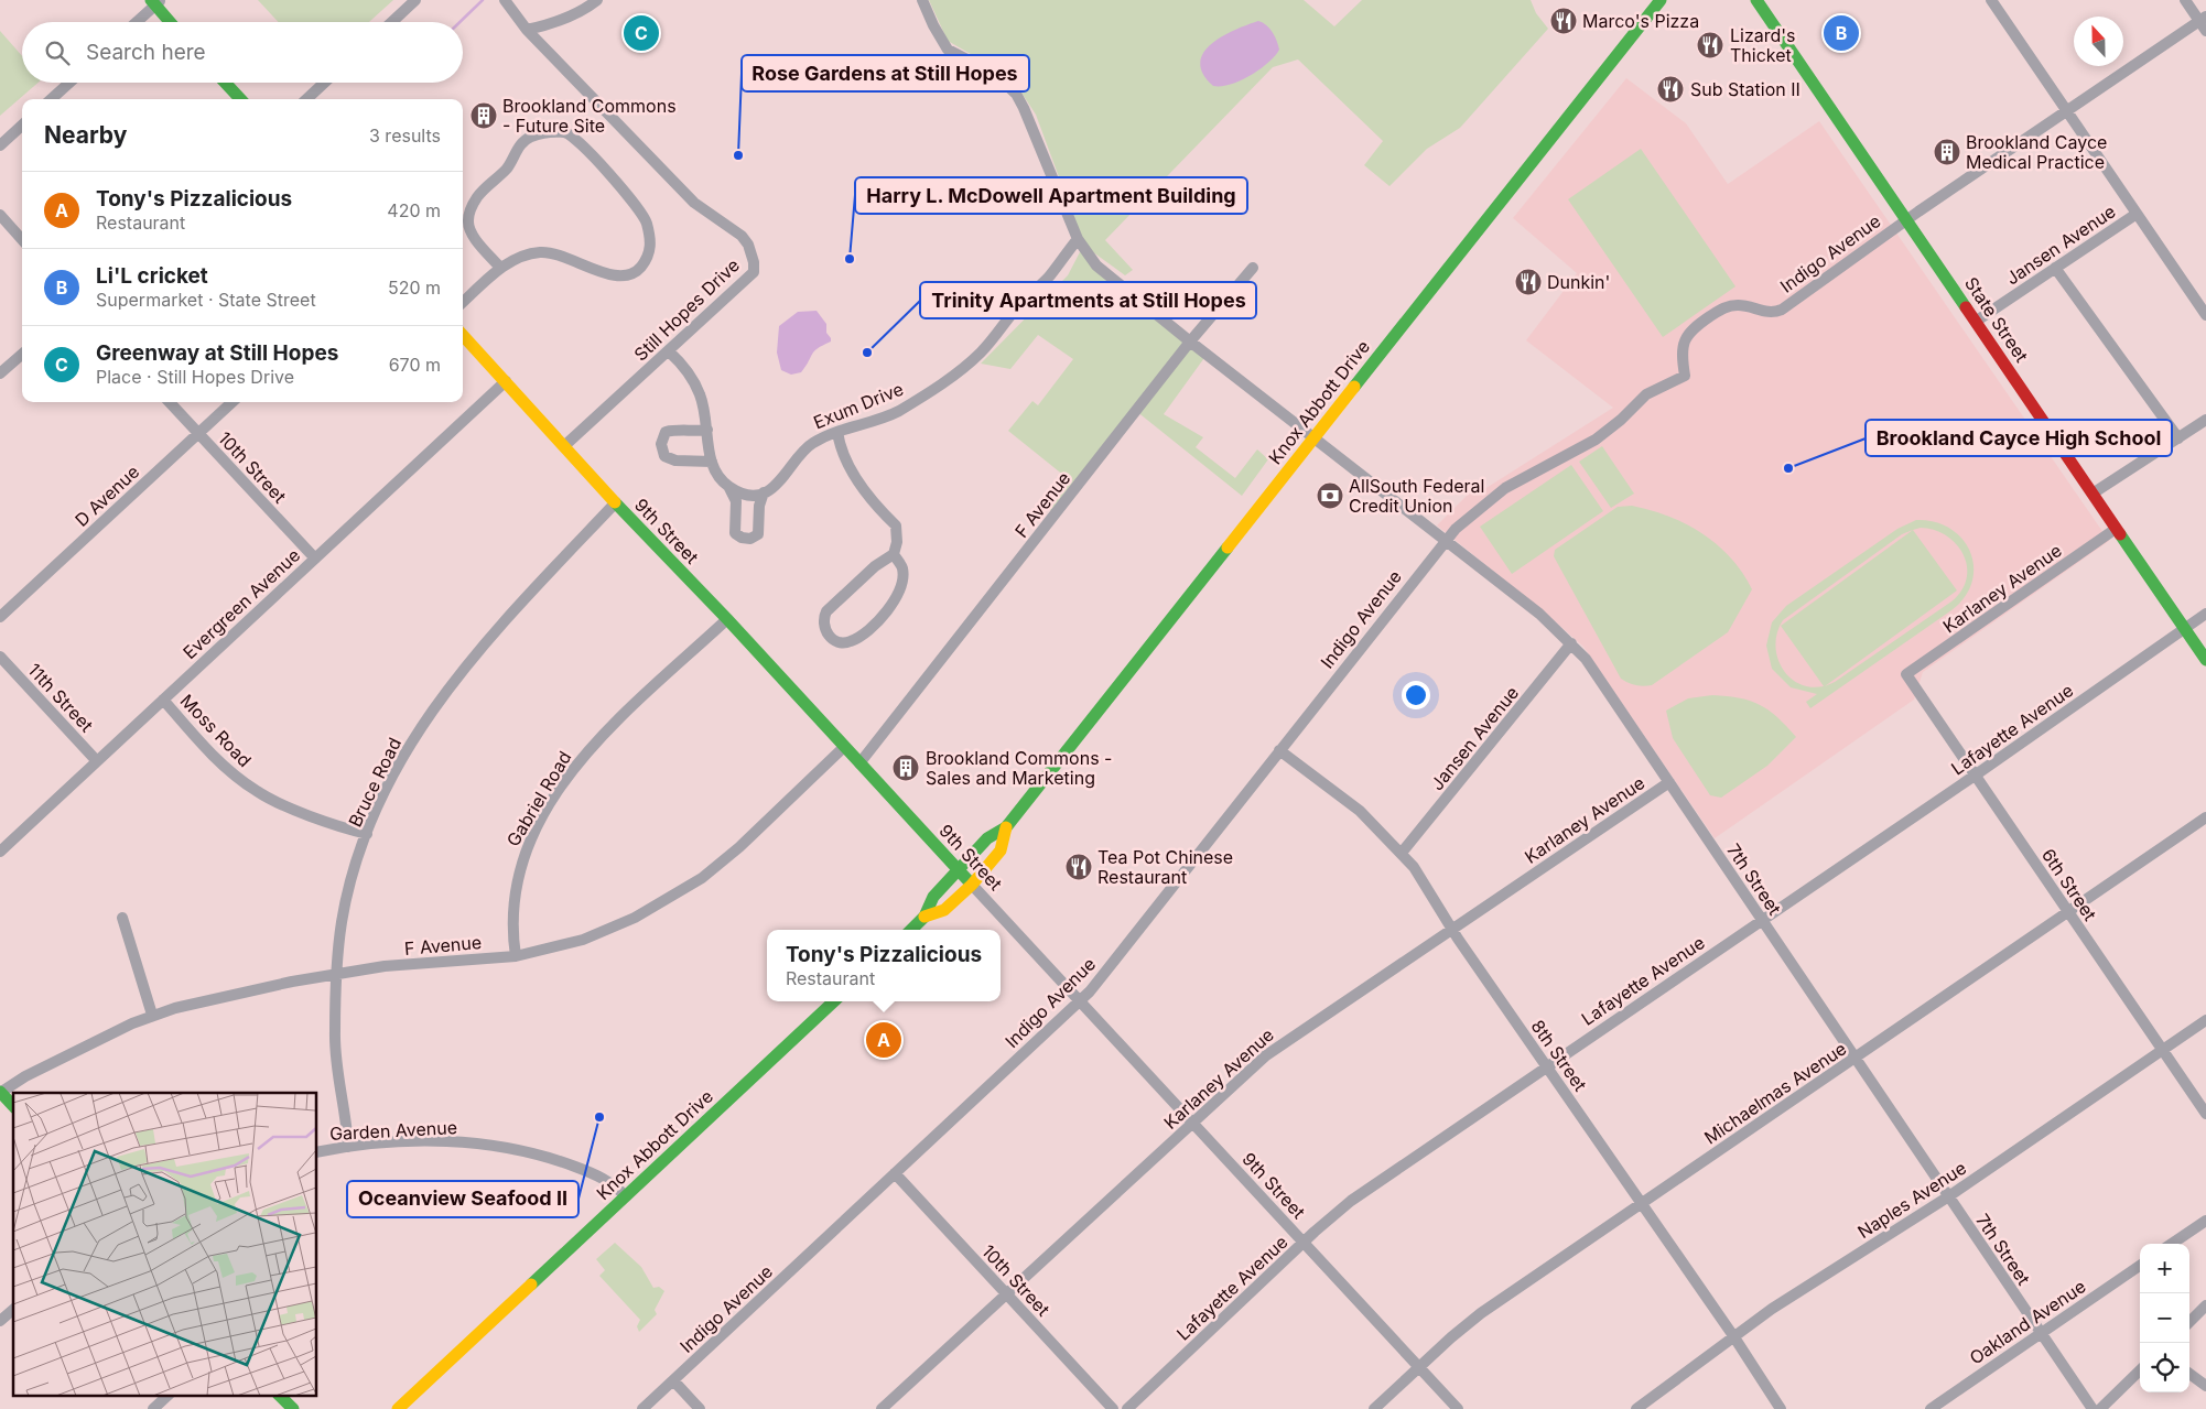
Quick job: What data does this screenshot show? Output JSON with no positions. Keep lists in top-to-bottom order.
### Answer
{
  "streets": {
    "main road": ["State Street", "Knox Abbott Drive", "9th Street"],
    "street": [
      "Jansen Avenue",
      "Indigo Avenue",
      "Still Hopes Drive",
      "Exum Drive",
      "10th Street",
      "D Avenue",
      "F Avenue",
      "Karlaney Avenue",
      "Evergreen Avenue",
      "11th Street",
      "Lafayette Avenue",
      "Moss Road",
      "Bruce Road",
      "Gabriel Road",
      "7th Street",
      "6th Street",
      "8th Street",
      "Michaelmas Avenue",
      "Garden Avenue",
      "Naples Avenue",
      "Oakland Avenue"
    ]
  },
  "crossings": [
    ["Jansen Avenue", "State Street"],
    ["Jansen Avenue", "7th Street"],
    ["Jansen Avenue", "8th Street"],
    ["Indigo Avenue", "State Street"],
    ["Indigo Avenue", "10th Street"],
    ["Indigo Avenue", "9th Street"],
    ["Indigo Avenue", "7th Street"],
    ["Indigo Avenue", "8th Street"],
    ["Still Hopes Drive", "9th Street"],
    ["State Street", "Karlaney Avenue"],
    ["State Street", "Lafayette Avenue"],
    ["Knox Abbott Drive", "9th Street"],
    ["Knox Abbott Drive", "7th Street"],
    ["Knox Abbott Drive", "Garden Avenue"],
    ["10th Street", "D Avenue"],
    ["10th Street", "Karlaney Avenue"],
    ["10th Street", "Evergreen Avenue"],
    ["F Avenue", "9th Street"],
    ["F Avenue", "Bruce Road"],
    ["F Avenue", "Gabriel Road"],
    ["9th Street", "Karlaney Avenue"],
    ["9th Street", "Evergreen Avenue"],
    ["9th Street", "Lafayette Avenue"],
    ["9th Street", "Bruce Road"],
    ["9th Street", "Gabriel Road"],
    ["9th Street", "Michaelmas Avenue"],
    ["Karlaney Avenue", "7th Street"],
    ["Karlaney Avenue", "6th Street"],
    ["Karlaney Avenue", "8th Street"],
    ["Evergreen Avenue", "11th Street"],
    ["Evergreen Avenue", "Moss Road"],
    ["Lafayette Avenue", "7th Street"],
    ["Lafayette Avenue", "6th Street"],
    ["Lafayette Avenue", "8th Street"],
    ["Moss Road", "Bruce Road"],
    ["Bruce Road", "Garden Avenue"],
    ["7th Street", "Michaelmas Avenue"],
    ["7th Street", "Naples Avenue"],
    ["7th Street", "Oakland Avenue"],
    ["6th Street", "Michaelmas Avenue"],
    ["6th Street", "Naples Avenue"],
    ["8th Street", "Michaelmas Avenue"],
    ["8th Street", "Naples Avenue"]
  ],
  "places": {
    "restaurant": [
      "Marco's Pizza",
      "Lizard's Thicket",
      "Sub Station II",
      "Dunkin'",
      "Tea Pot Chinese Restaurant"
    ],
    "building": ["Brookland Commons - Future Site", "Brookland Cayce Medical Practice", "Brookland Commons - Sales and Marketing"],
    "other": [
      "Rose Gardens at Still Hopes",
      "Harry L. McDowell Apartment Building",
      "Trinity Apartments at Still Hopes",
      "Brookland Cayce High School",
      "Oceanview Seafood II"
    ],
    "bank": ["AllSouth Federal Credit Union"]
  },
  "north": "top",
  "page": {
    "pins": ["B", "C", "A"],
    "search": "Search here",
    "heading": ["Nearby", "3 results"],
    "list": [
      {
        "mark": "A",
        "name": "Tony's Pizzalicious",
        "note": "Restaurant",
        "value": "420 m"
      },
      {
        "mark": "B",
        "name": "Li'L cricket",
        "note": "Supermarket · State Street",
        "value": "520 m"
      },
      {
        "mark": "C",
        "name": "Greenway at Still Hopes",
        "note": "Place · Still Hopes Drive",
        "value": "670 m"
      }
    ],
    "popup": ["Tony's Pizzalicious", "Restaurant"],
    "map_buttons": ["+", "−"]
  }
}
